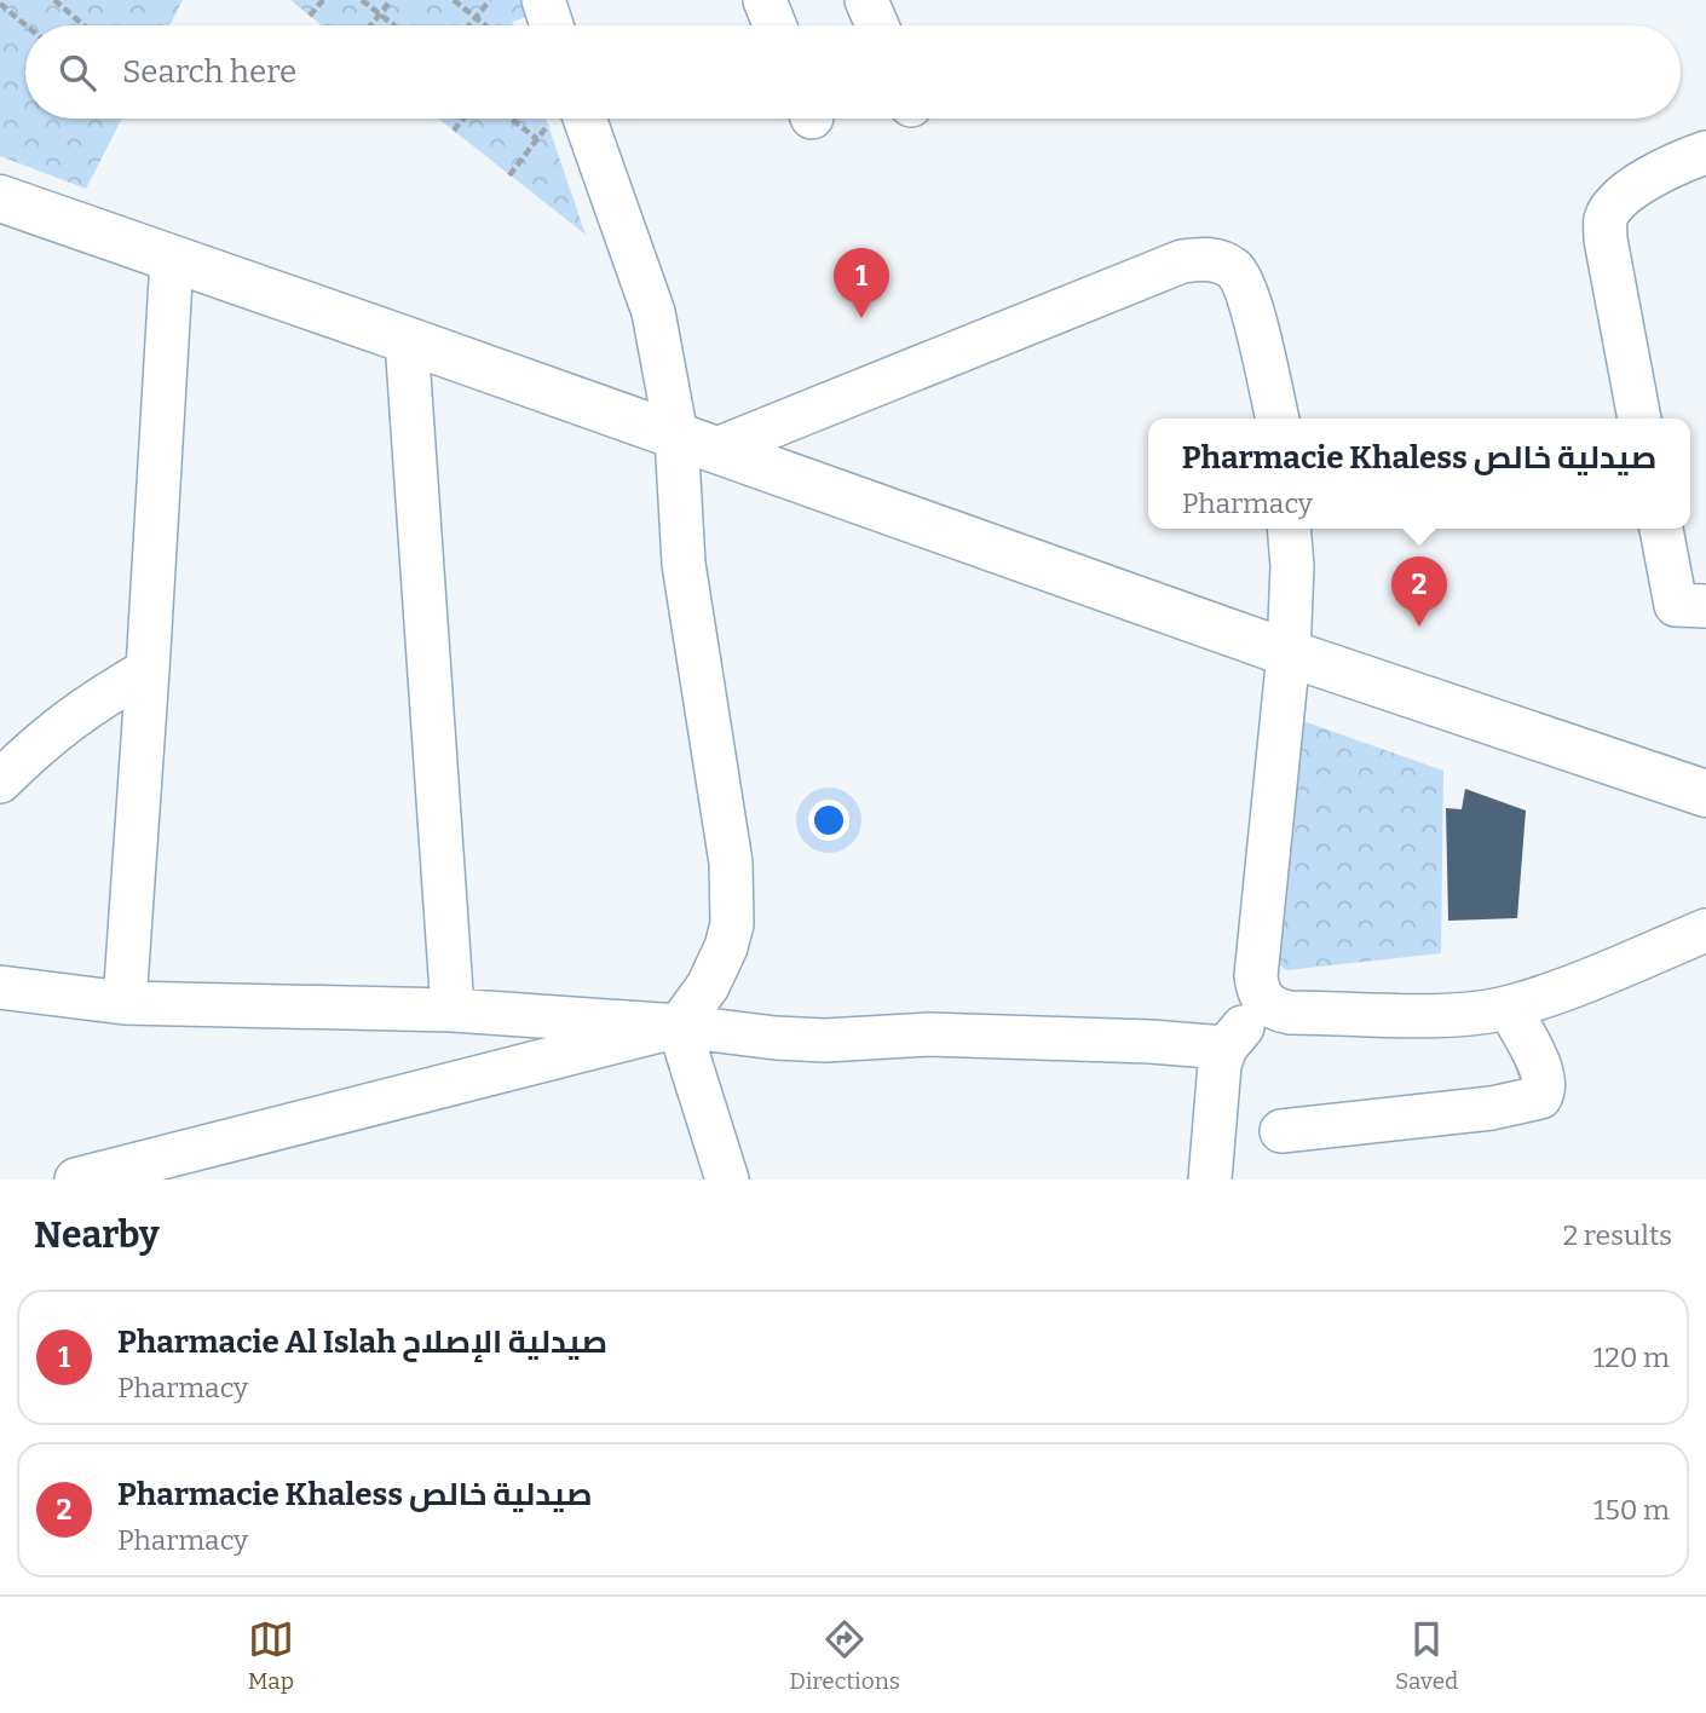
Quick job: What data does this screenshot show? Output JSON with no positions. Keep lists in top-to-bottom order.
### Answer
{
  "page": {
    "search": "Search here",
    "pins": ["1", "2"],
    "popup": ["Pharmacie Khaless صيدلية خالص", "Pharmacy"],
    "heading": ["Nearby", "2 results"],
    "list": [
      {
        "mark": "1",
        "name": "Pharmacie Al Islah صيدلية الإصلاح",
        "note": "Pharmacy",
        "value": "120 m"
      },
      {
        "mark": "2",
        "name": "Pharmacie Khaless صيدلية خالص",
        "note": "Pharmacy",
        "value": "150 m"
      }
    ],
    "nav": ["Map", "Directions", "Saved"]
  }
}
